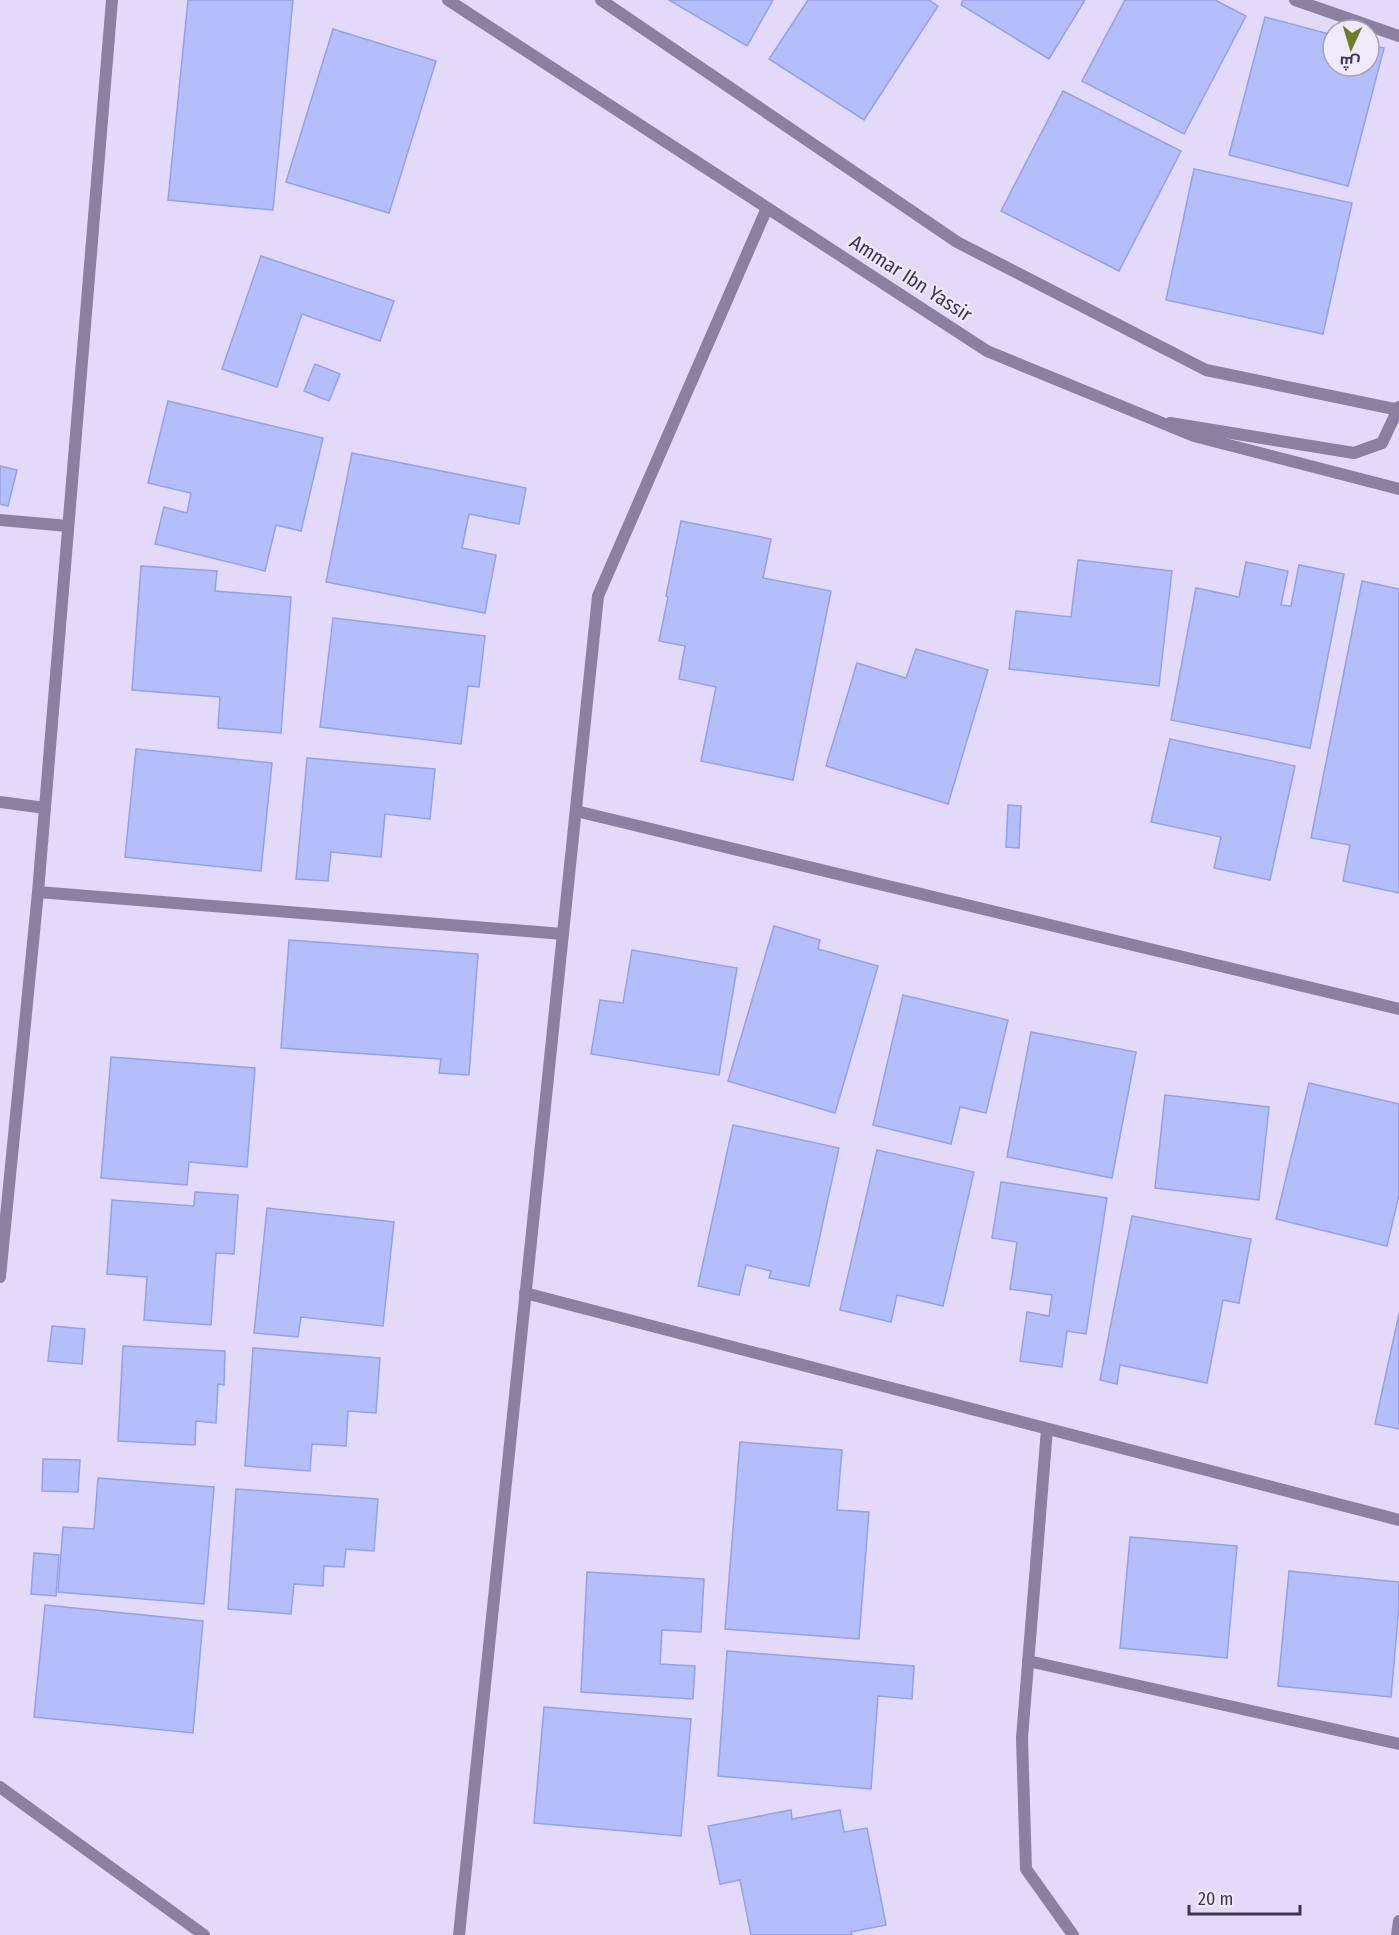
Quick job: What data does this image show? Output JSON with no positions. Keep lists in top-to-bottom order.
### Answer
{
  "streets": {
    "street": ["Ammar Ibn Yassir"]
  },
  "scale_bar": "20 m",
  "north": "bottom"
}
